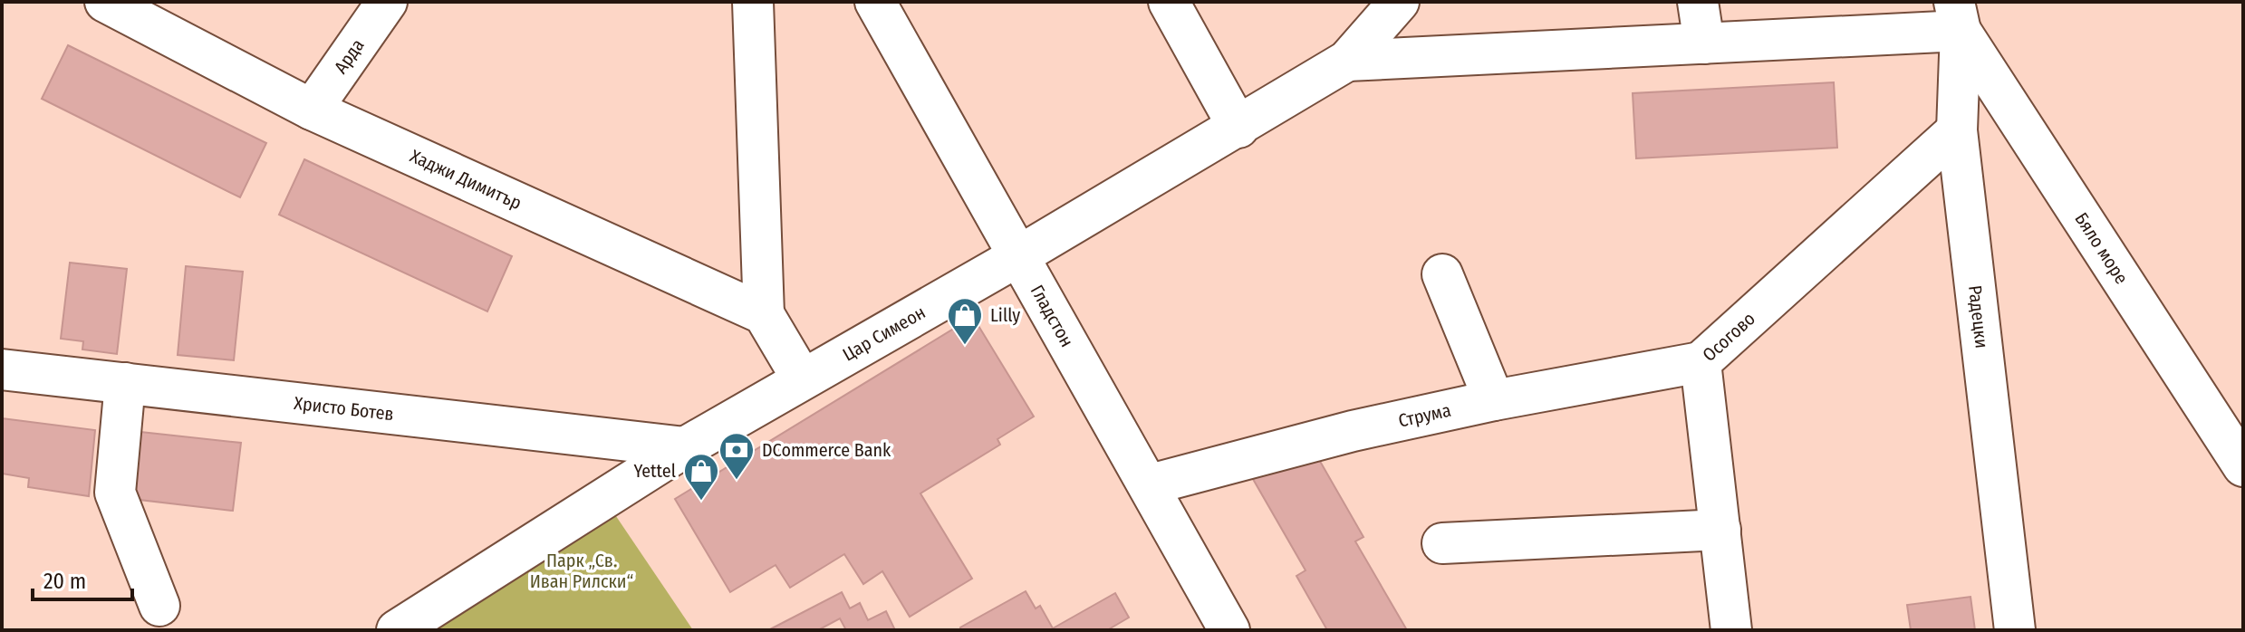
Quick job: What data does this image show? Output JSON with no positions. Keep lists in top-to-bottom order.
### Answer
{
  "streets": {
    "street": [
      "Арда",
      "Хаджи Димитър",
      "Бяло море",
      "Гладстон",
      "Радецки",
      "Цар Симеон",
      "Осогово",
      "Христо Ботев",
      "Струма"
    ]
  },
  "crossings": [
    ["Арда", "Хаджи Димитър"],
    ["Бяло море", "Радецки"],
    ["Гладстон", "Цар Симеон"],
    ["Гладстон", "Струма"],
    ["Радецки", "Осогово"],
    ["Цар Симеон", "Христо Ботев"],
    ["Осогово", "Струма"]
  ],
  "parks": ["Парк „Св. Иван Рилски“"],
  "places": {
    "shop": ["Lilly", "Yettel"],
    "bank": ["DCommerce Bank"]
  },
  "scale_bar": "20 m"
}
